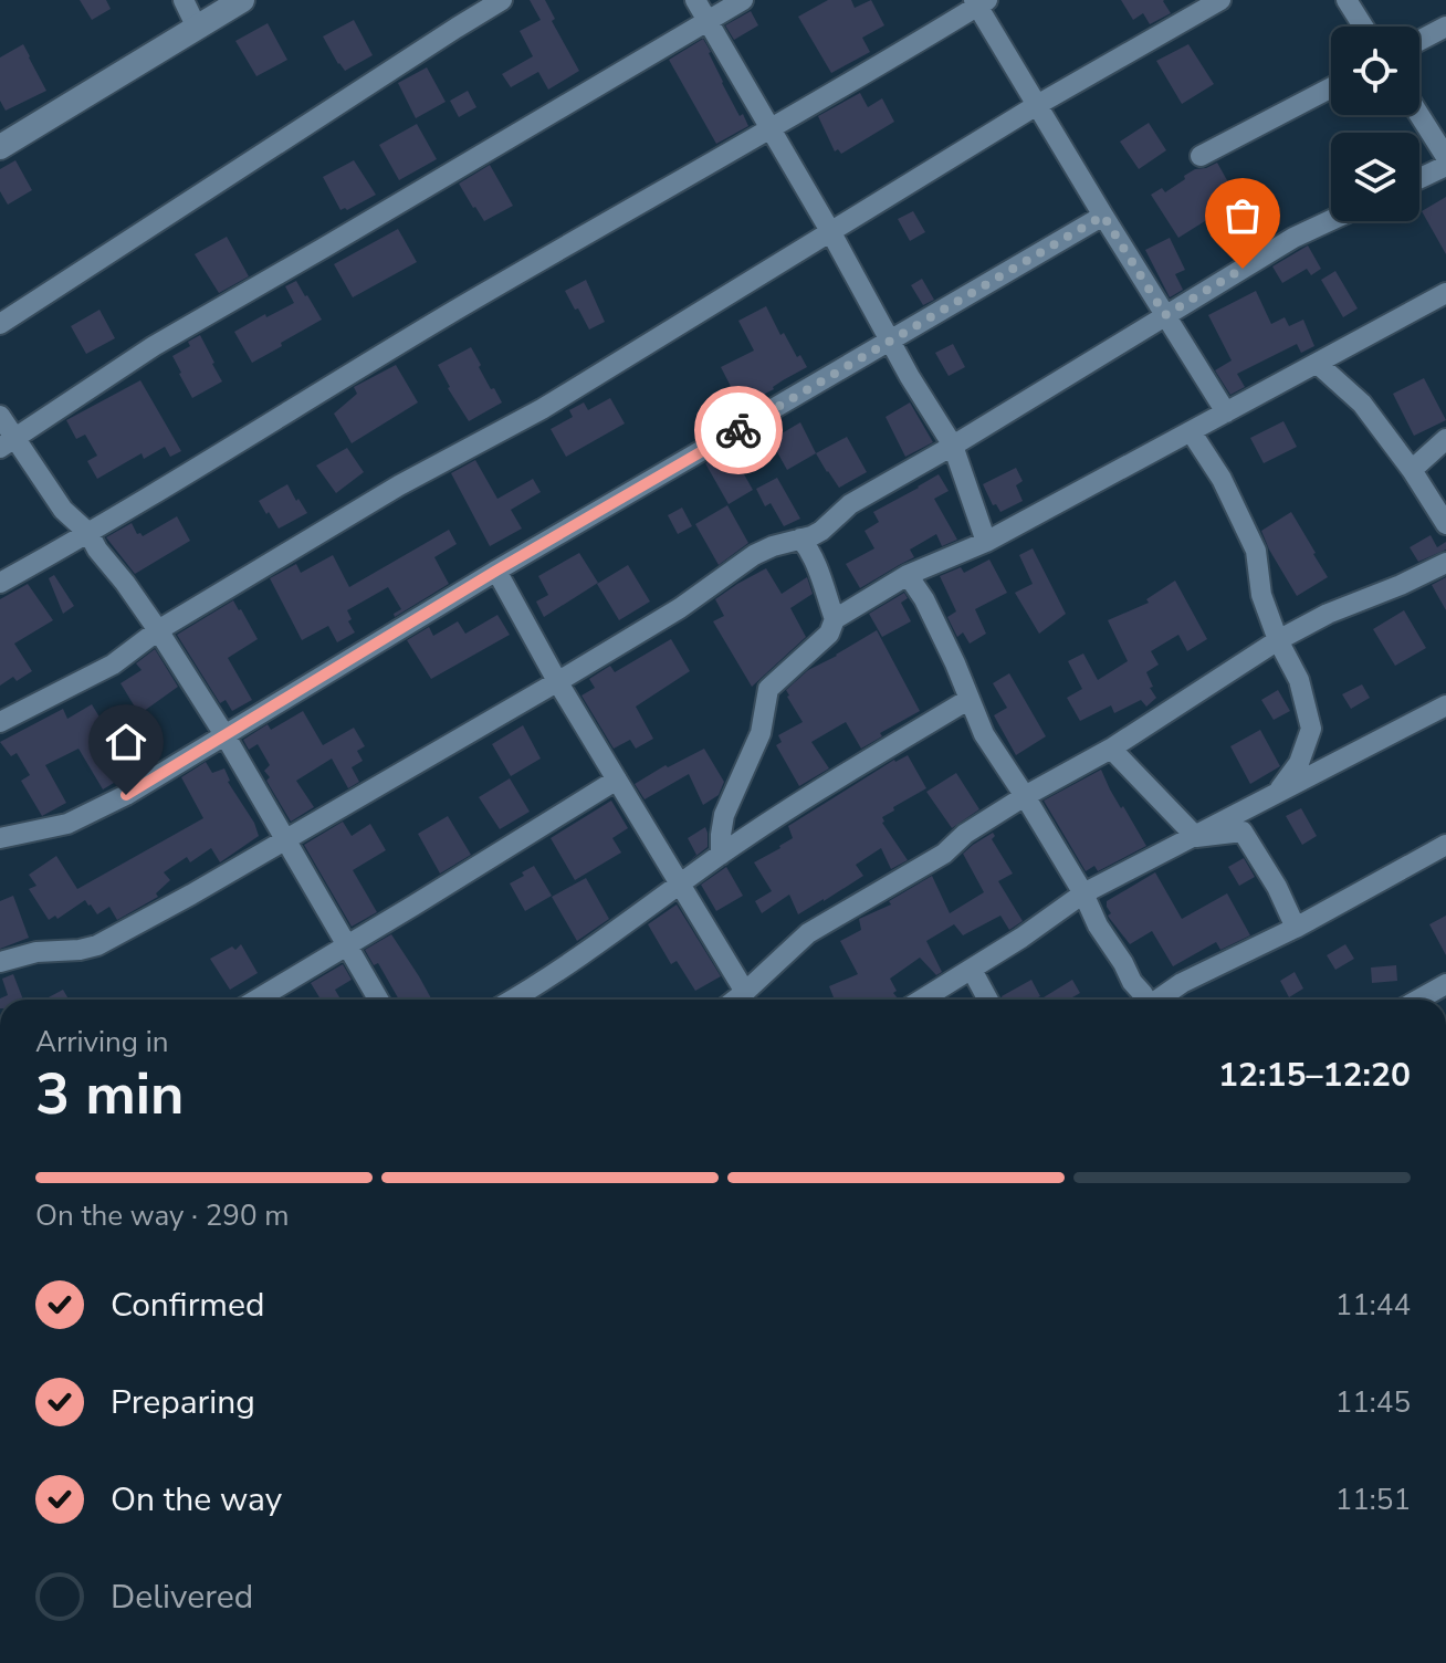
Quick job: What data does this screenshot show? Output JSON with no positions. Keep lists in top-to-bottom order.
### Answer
{
  "page": {
    "heading": ["3 min", "Arriving in", "12:15–12:20"],
    "bar": "On the way · 290 m",
    "list": [
      ["Confirmed", "11:44"],
      ["Preparing", "11:45"],
      ["On the way", "11:51"],
      "Delivered"
    ]
  }
}
